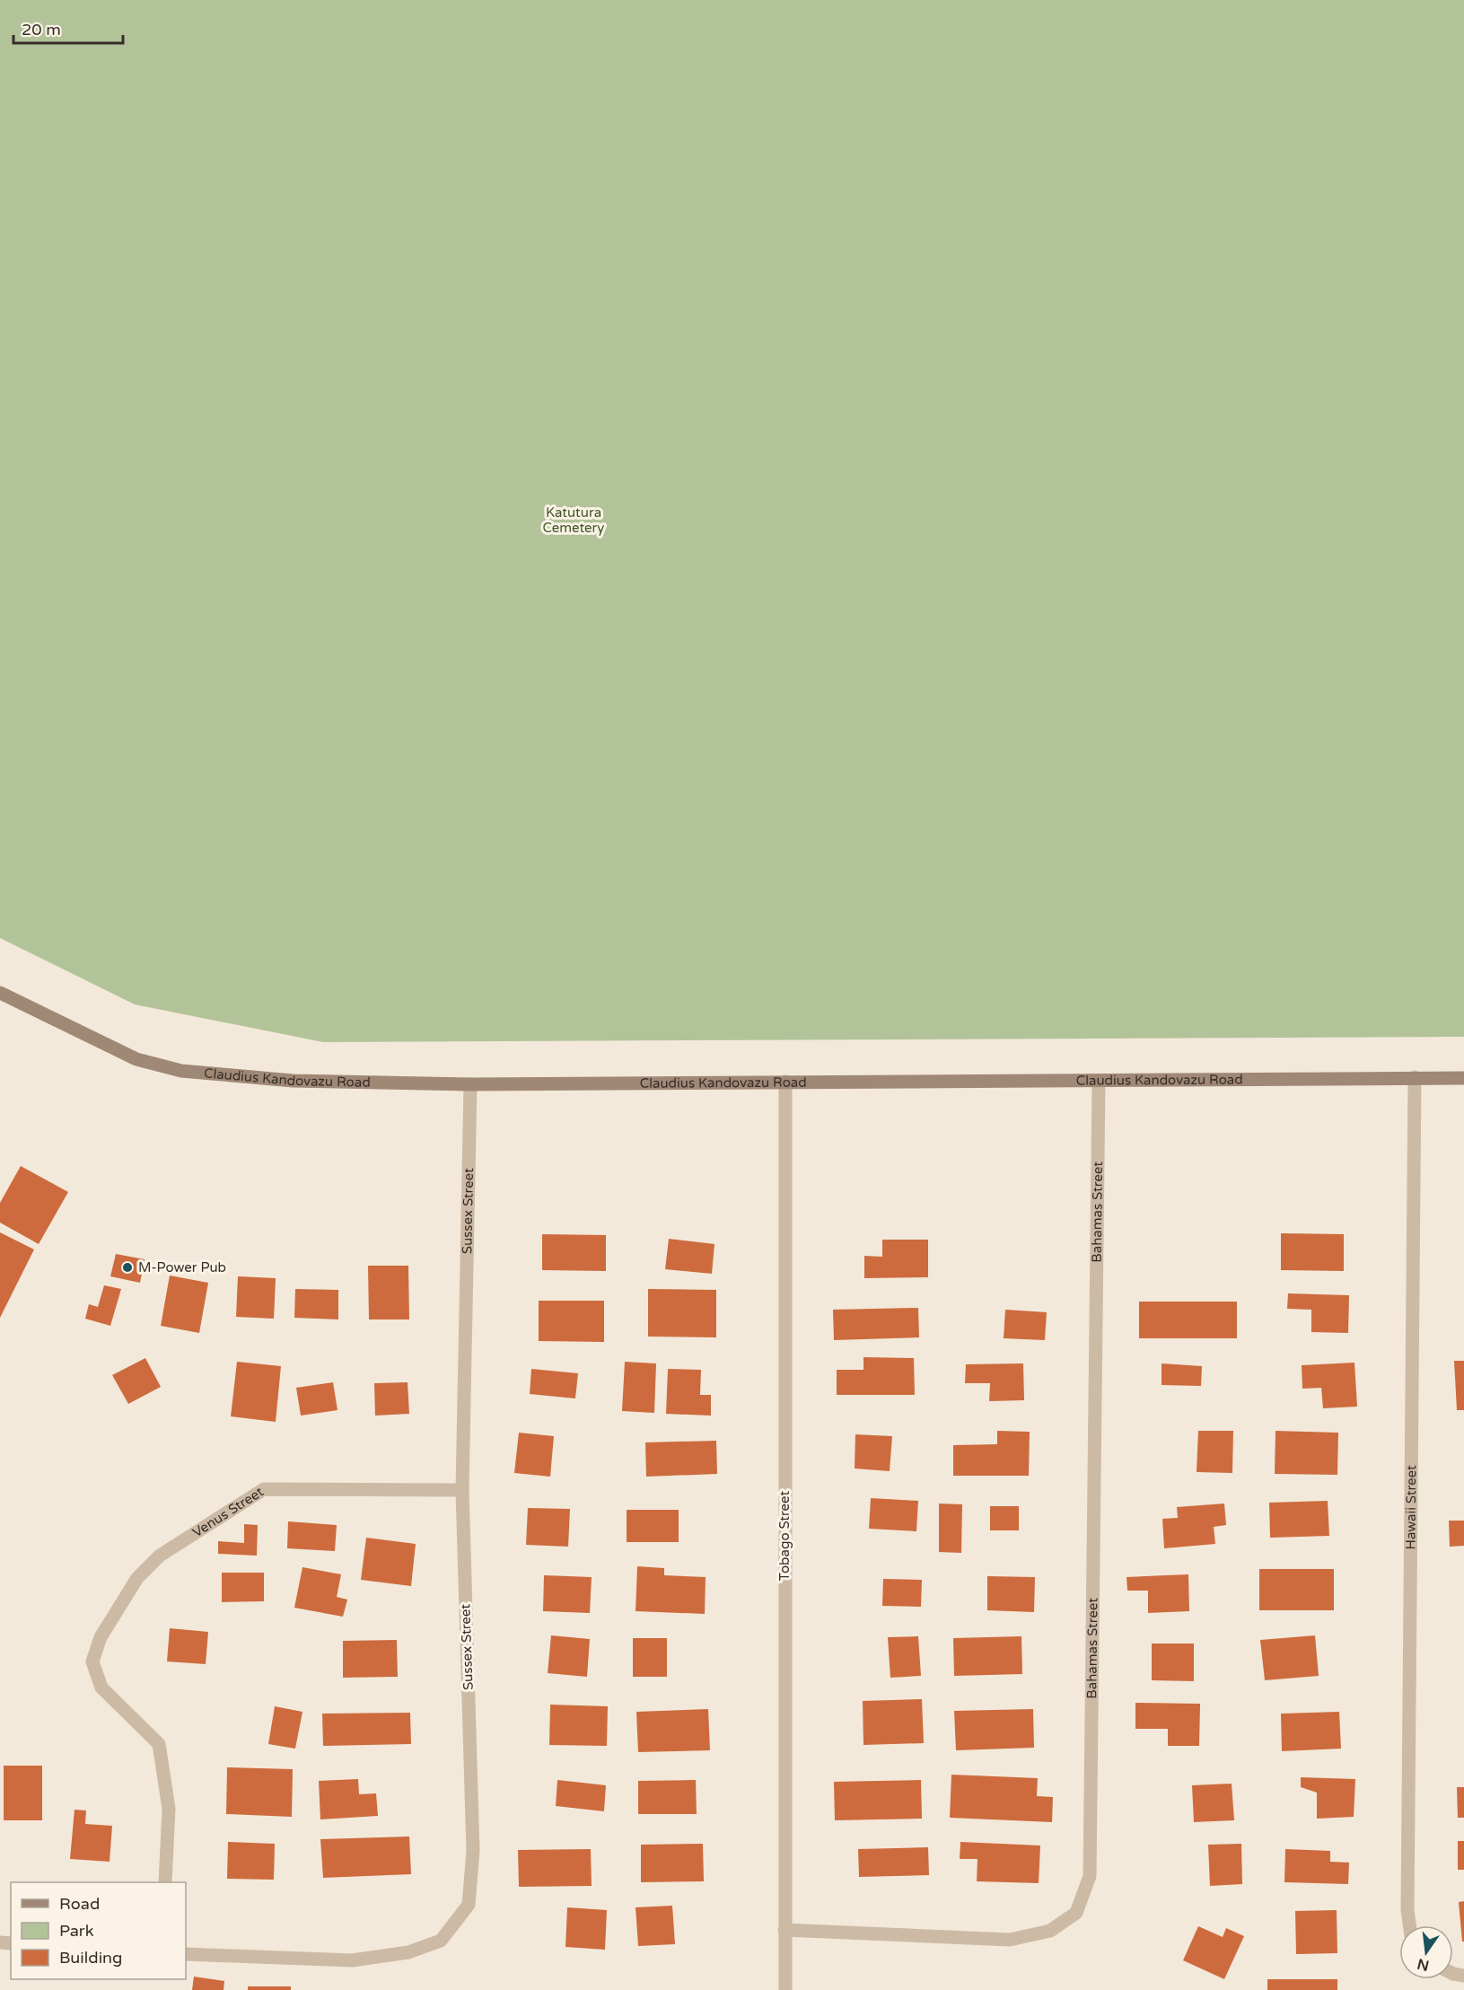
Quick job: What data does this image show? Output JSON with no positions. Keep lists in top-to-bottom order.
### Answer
{
  "streets": {
    "street": [
      "Claudius Kandovazu Road",
      "Sussex Street",
      "Bahamas Street",
      "Hawaii Street",
      "Venus Street",
      "Tobago Street"
    ]
  },
  "crossings": [
    ["Claudius Kandovazu Road", "Sussex Street"],
    ["Claudius Kandovazu Road", "Bahamas Street"],
    ["Claudius Kandovazu Road", "Hawaii Street"],
    ["Claudius Kandovazu Road", "Tobago Street"],
    ["Sussex Street", "Venus Street"],
    ["Bahamas Street", "Tobago Street"]
  ],
  "parks": ["Katutura Cemetery"],
  "places": ["M-Power Pub"],
  "legend": ["Road", "Park", "Building"],
  "scale_bar": "20 m",
  "north": "bottom"
}
